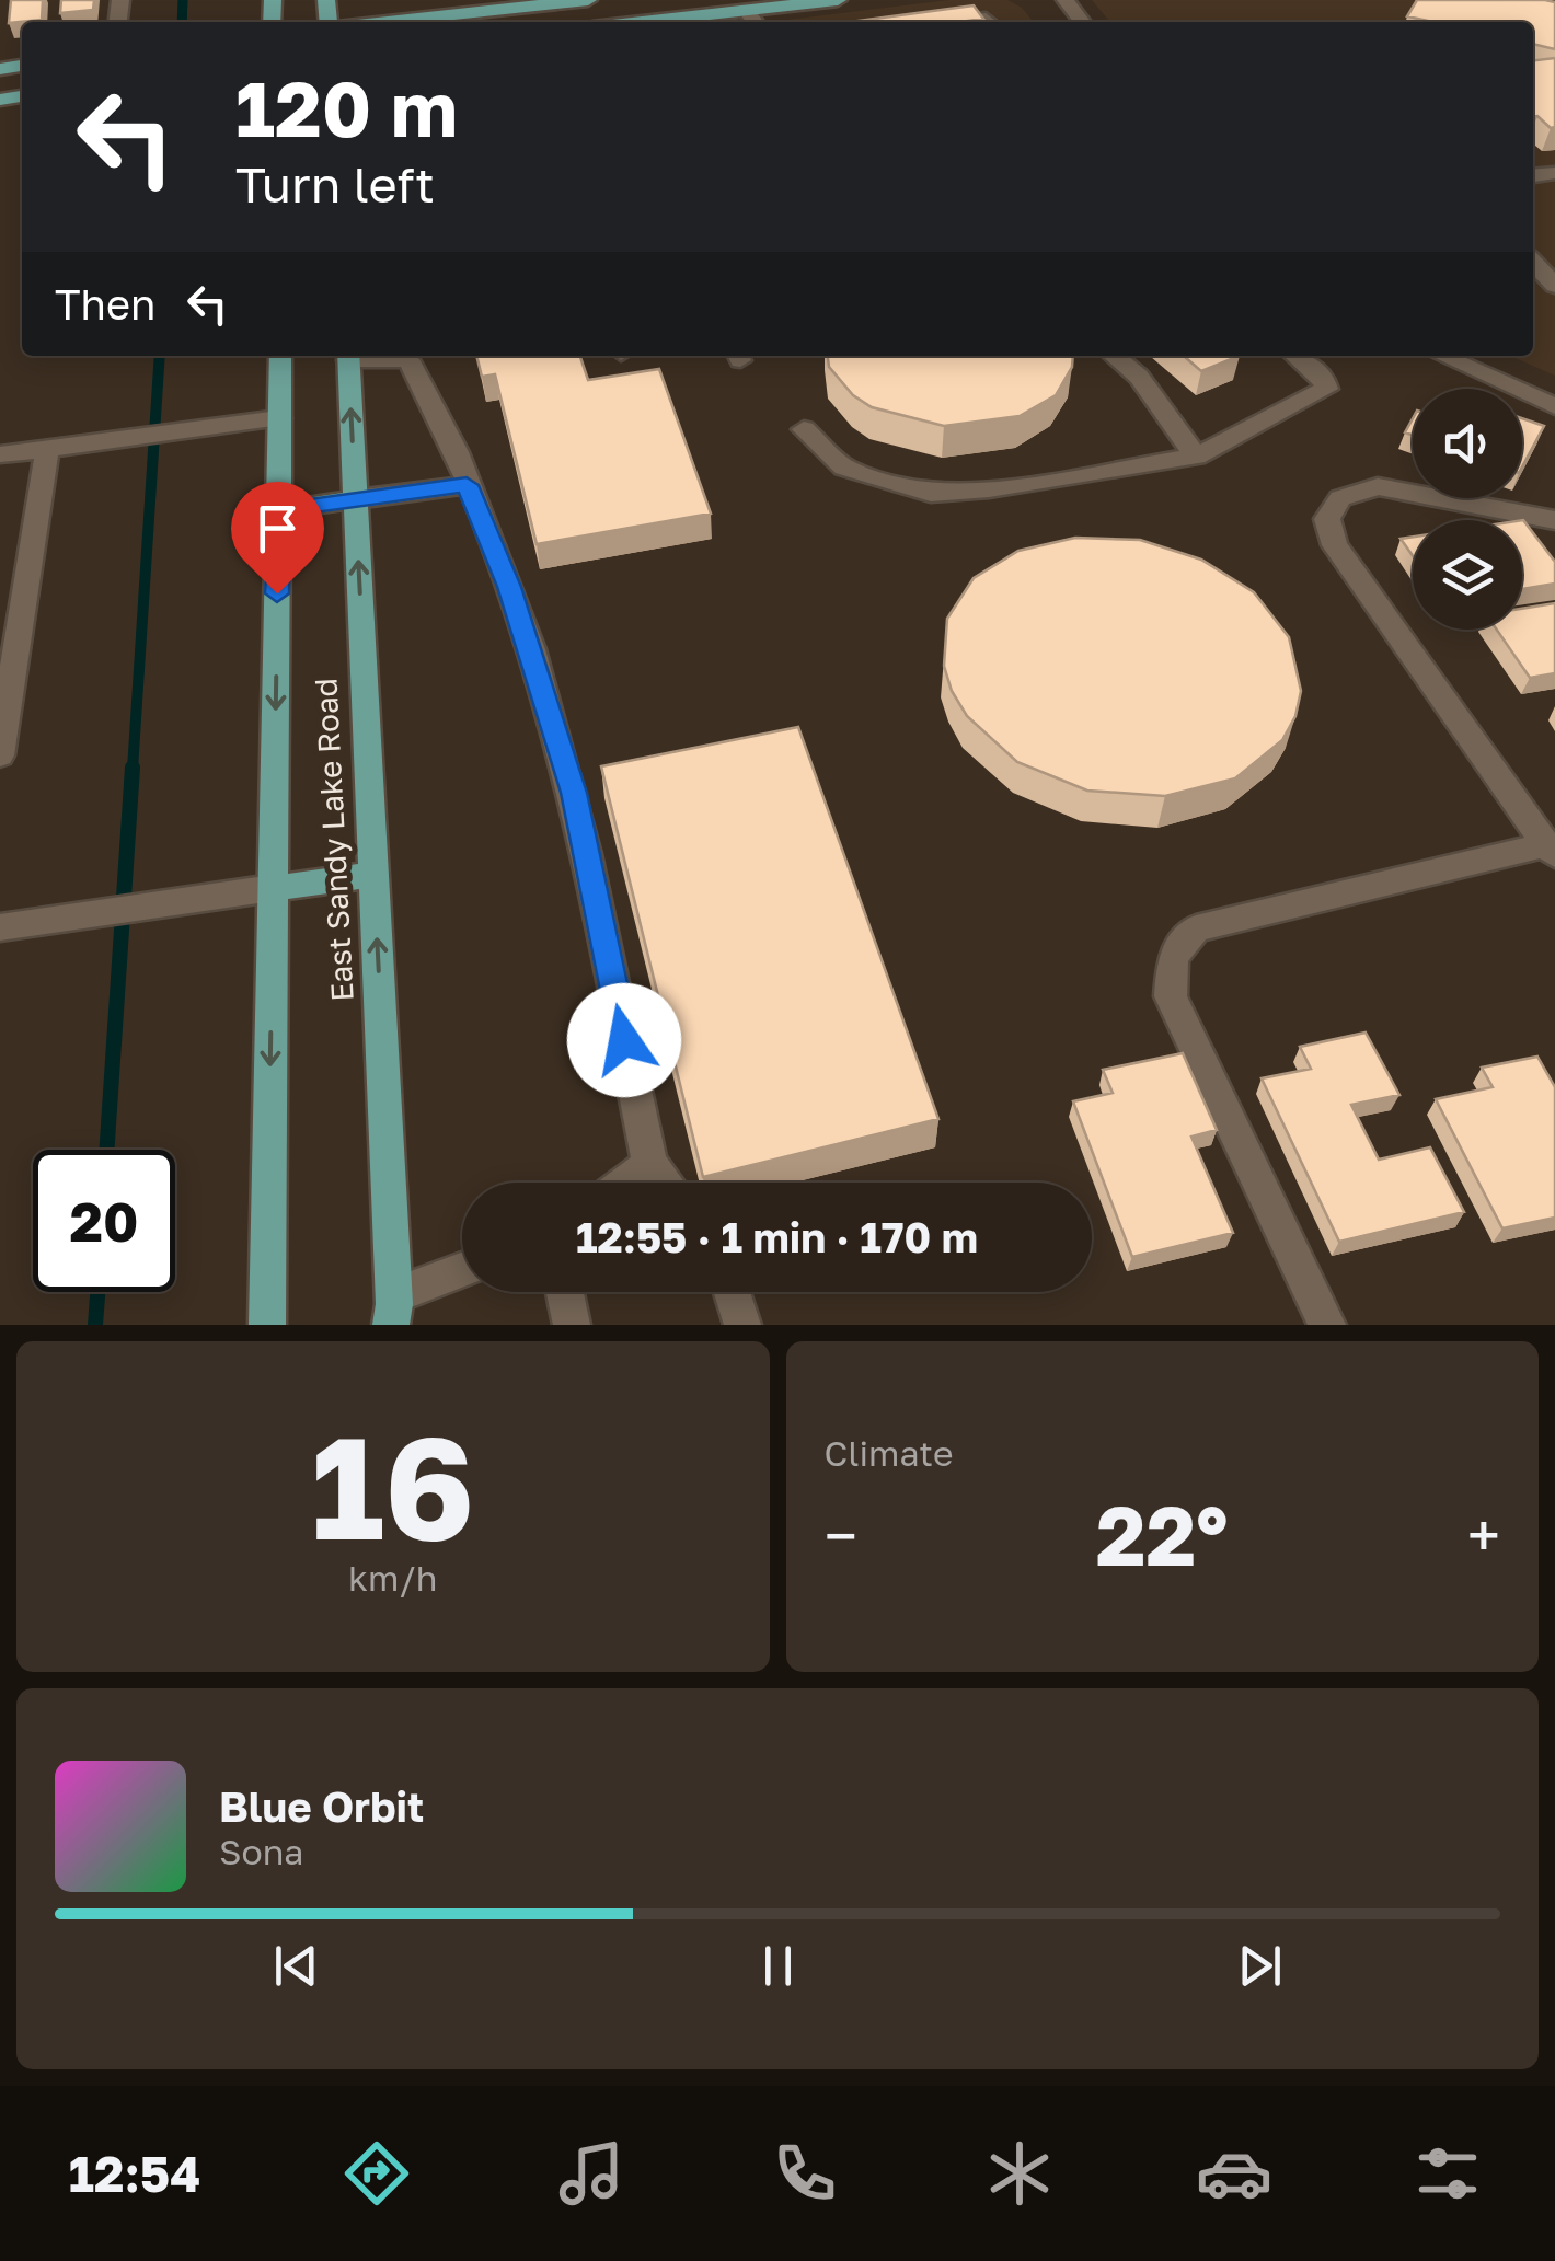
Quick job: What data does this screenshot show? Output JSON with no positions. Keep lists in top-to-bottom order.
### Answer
{
  "streets": {
    "main road": ["East Sandy Lake Road"]
  },
  "page": {
    "turn": ["120 m", "Turn left"],
    "then": "Then",
    "limit": "20",
    "trip": "12:55 · 1 min · 170 m",
    "tile": [
      ["16", "km/h"],
      "Climate"
    ],
    "heat": ["−", "22°", "+"],
    "song": ["Blue Orbit", "Sona"],
    "tabs": "12:54"
  }
}
